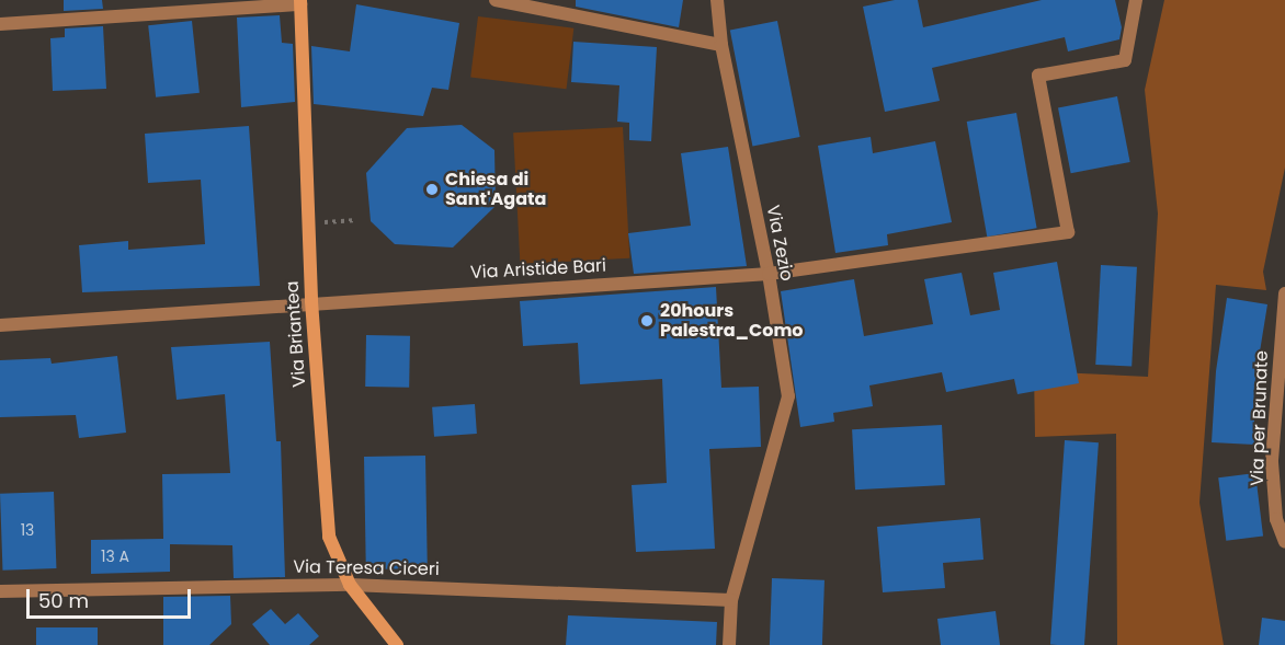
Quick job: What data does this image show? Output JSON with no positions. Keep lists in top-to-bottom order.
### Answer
{
  "streets": {
    "main road": ["Via Briantea"],
    "street": [
      "Via Zezio",
      "Via Aristide Bari",
      "Via per Brunate",
      "Via Teresa Ciceri"
    ]
  },
  "crossings": [
    ["Via Zezio", "Via Aristide Bari"],
    ["Via Zezio", "Via Teresa Ciceri"],
    ["Via Aristide Bari", "Via Briantea"],
    ["Via Briantea", "Via Teresa Ciceri"]
  ],
  "places": ["Chiesa di Sant'Agata", "20hours Palestra_Como"],
  "house_numbers": ["13", "13 A"],
  "scale_bar": "50 m"
}
